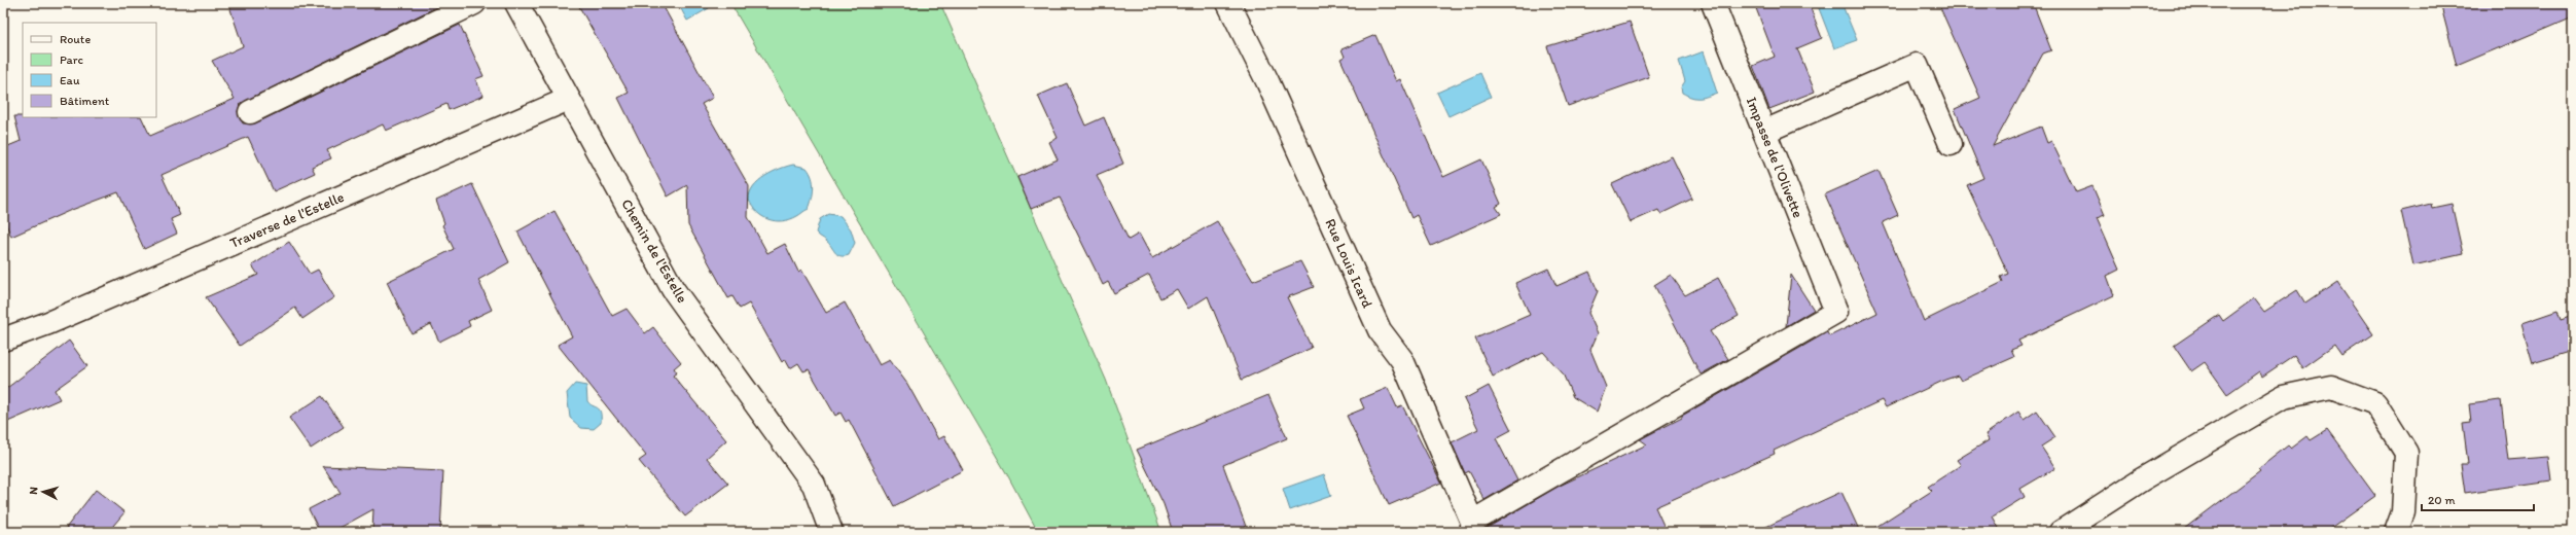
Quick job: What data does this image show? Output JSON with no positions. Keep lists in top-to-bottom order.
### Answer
{
  "streets": {
    "street": [
      "Impasse de l'Olivette",
      "Traverse de l'Estelle",
      "Chemin de l'Estelle",
      "Rue Louis Icard"
    ]
  },
  "crossings": [
    ["Impasse de l'Olivette", "Rue Louis Icard"],
    ["Traverse de l'Estelle", "Chemin de l'Estelle"]
  ],
  "legend": [
    "Route",
    "Parc",
    "Eau",
    "Bâtiment"
  ],
  "scale_bar": "20 m",
  "north": "left"
}
